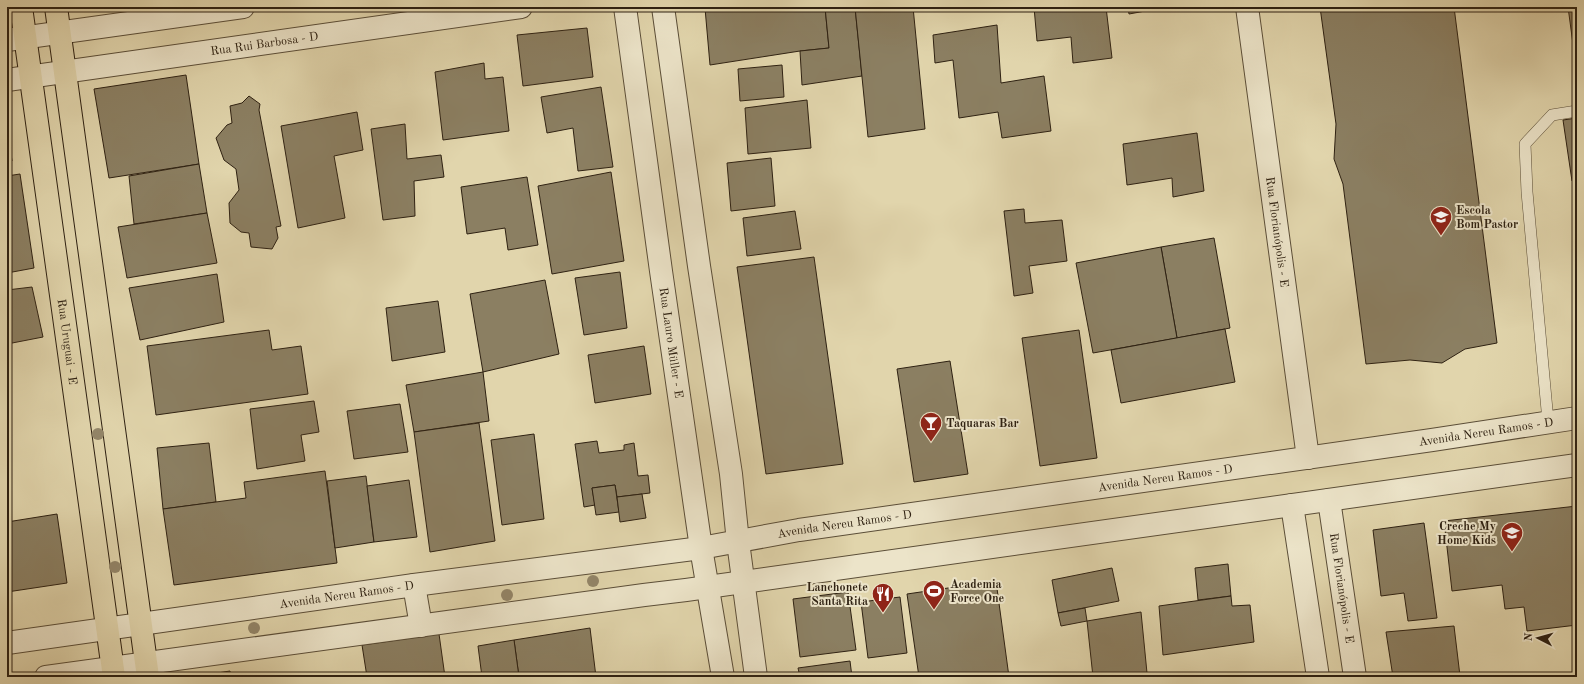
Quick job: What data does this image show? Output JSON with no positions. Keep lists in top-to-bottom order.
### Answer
{
  "streets": {
    "main road": ["Rua Uruguai - E"],
    "street": [
      "Rua Rui Barbosa - D",
      "Rua Florianópolis - E",
      "Rua Lauro Müller - E",
      "Avenida Nereu Ramos - D"
    ]
  },
  "crossings": [
    ["Rua Rui Barbosa - D", "Rua Uruguai - E"],
    ["Rua Florianópolis - E", "Avenida Nereu Ramos - D"],
    ["Rua Uruguai - E", "Avenida Nereu Ramos - D"],
    ["Rua Lauro Müller - E", "Avenida Nereu Ramos - D"]
  ],
  "places": {
    "school or university": ["Escola Bom Pastor", "Creche My Home Kids"],
    "bar": ["Taquaras Bar"],
    "sports": ["Academia Force One"],
    "restaurant": ["Lanchonete Santa Rita"]
  },
  "north": "left"
}
